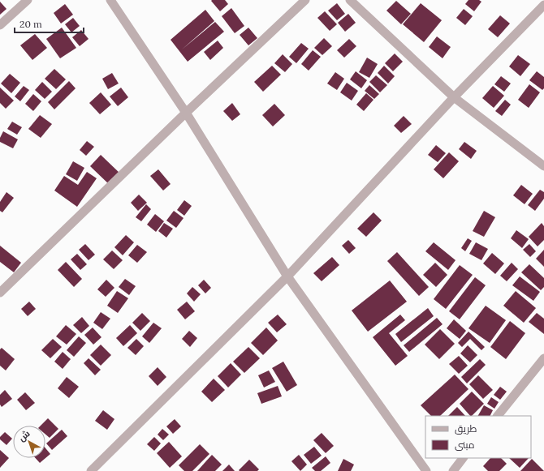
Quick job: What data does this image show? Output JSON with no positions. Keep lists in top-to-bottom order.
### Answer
{
  "legend": ["طريق", "مبنى"],
  "scale_bar": "20 m",
  "north": "top left"
}
